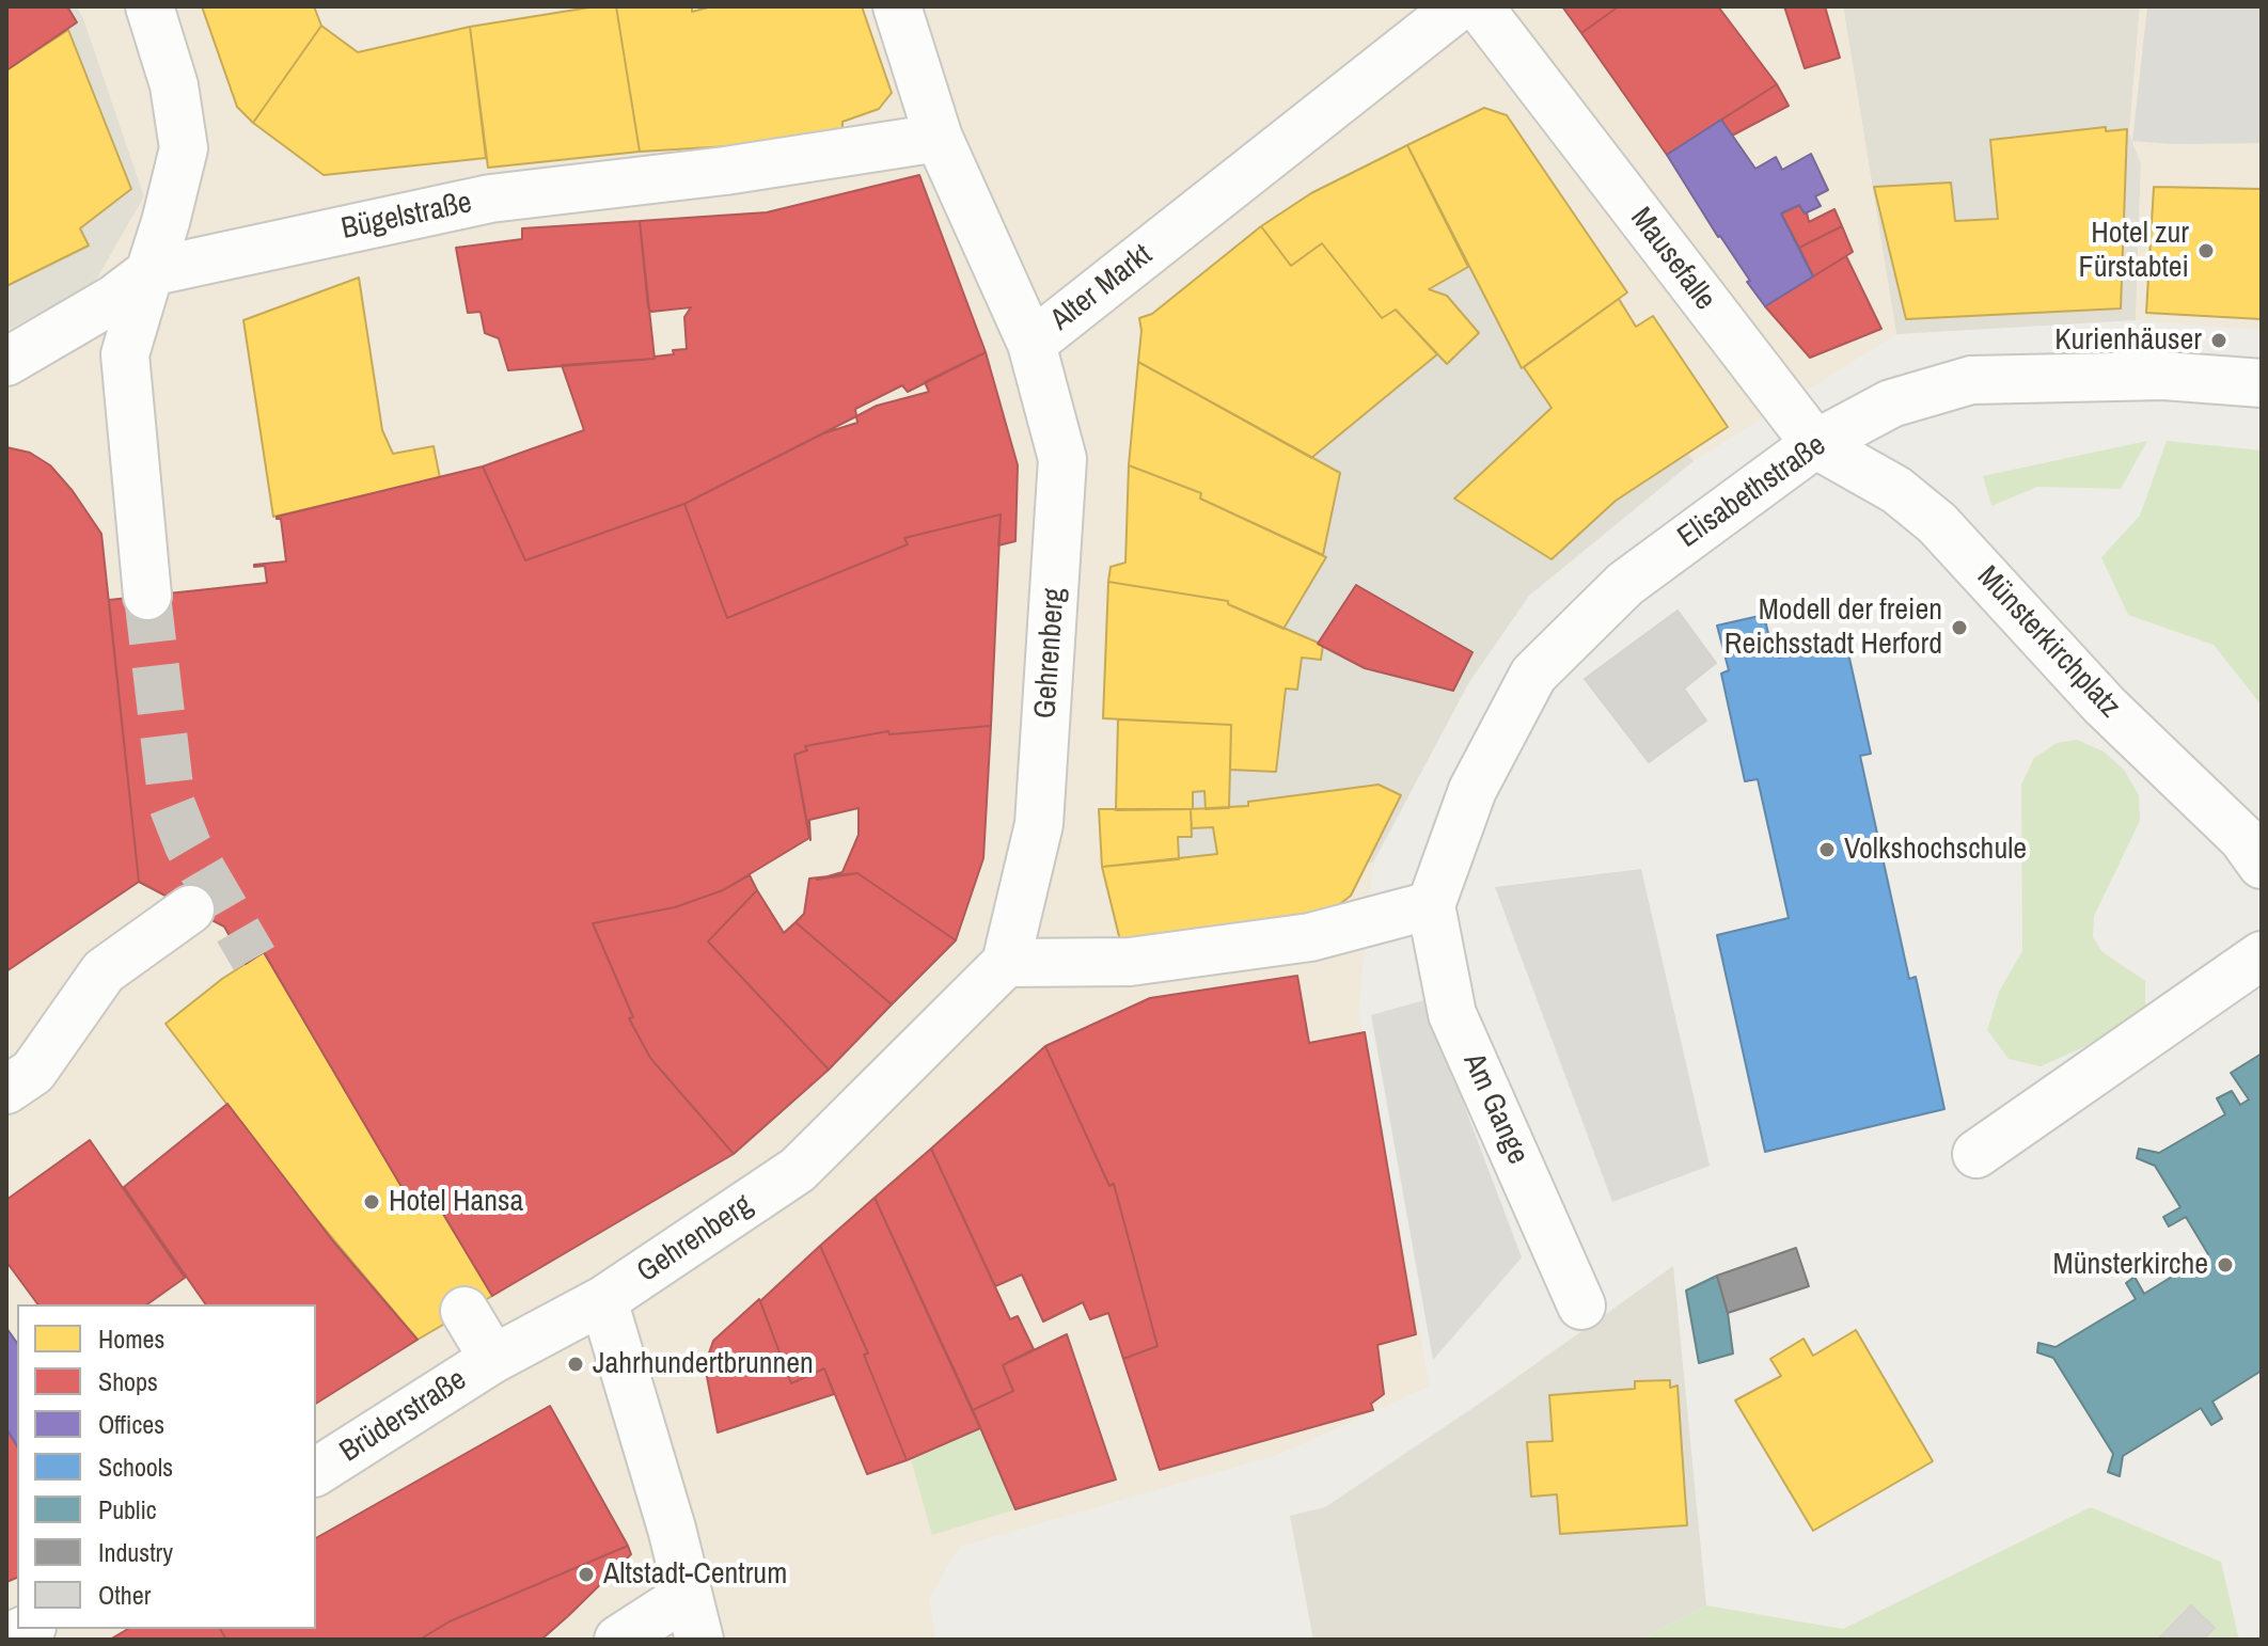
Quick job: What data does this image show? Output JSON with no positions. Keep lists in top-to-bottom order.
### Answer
{
  "streets": {
    "street": [
      "Bügelstraße",
      "Mausefalle",
      "Alter Markt",
      "Elisabethstraße",
      "Münsterkirchplatz",
      "Gehrenberg",
      "Am Gange",
      "Brüderstraße"
    ]
  },
  "crossings": [
    ["Bügelstraße", "Alter Markt"],
    ["Mausefalle", "Elisabethstraße"],
    ["Mausefalle", "Münsterkirchplatz"],
    ["Alter Markt", "Gehrenberg"],
    ["Elisabethstraße", "Münsterkirchplatz"],
    ["Elisabethstraße", "Am Gange"],
    ["Gehrenberg", "Brüderstraße"]
  ],
  "places": [
    "Hotel zur Fürstabtei",
    "Kurienhäuser",
    "Modell der freien Reichsstadt Herford",
    "Volkshochschule",
    "Hotel Hansa",
    "Münsterkirche",
    "Jahrhundertbrunnen",
    "Altstadt-Centrum"
  ],
  "legend": [
    "Homes",
    "Shops",
    "Offices",
    "Schools",
    "Public",
    "Industry",
    "Other"
  ]
}
